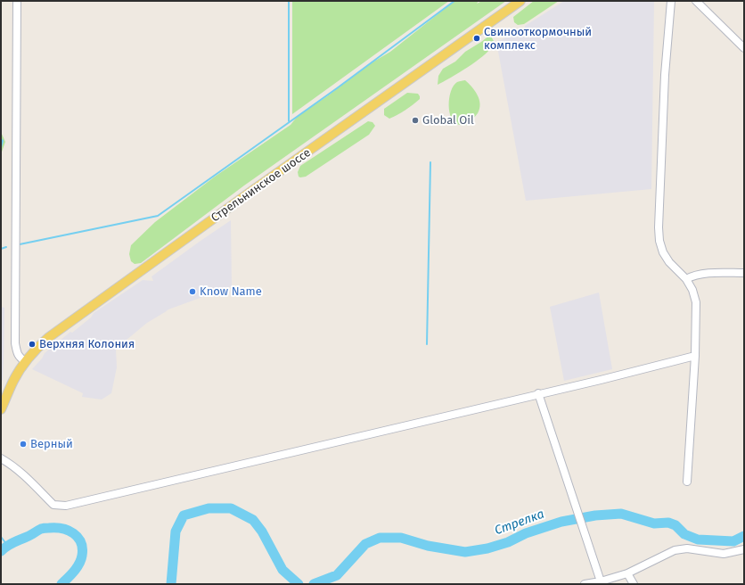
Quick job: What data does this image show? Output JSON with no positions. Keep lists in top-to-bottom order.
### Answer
{
  "streets": {
    "main road": ["Стрельнинское шоссе"]
  },
  "water": ["Стрелка"],
  "places": [
    "Свинооткормочный комплекс",
    "Global Oil",
    "Know Name",
    "Верхняя Колония",
    "Верный"
  ]
}
